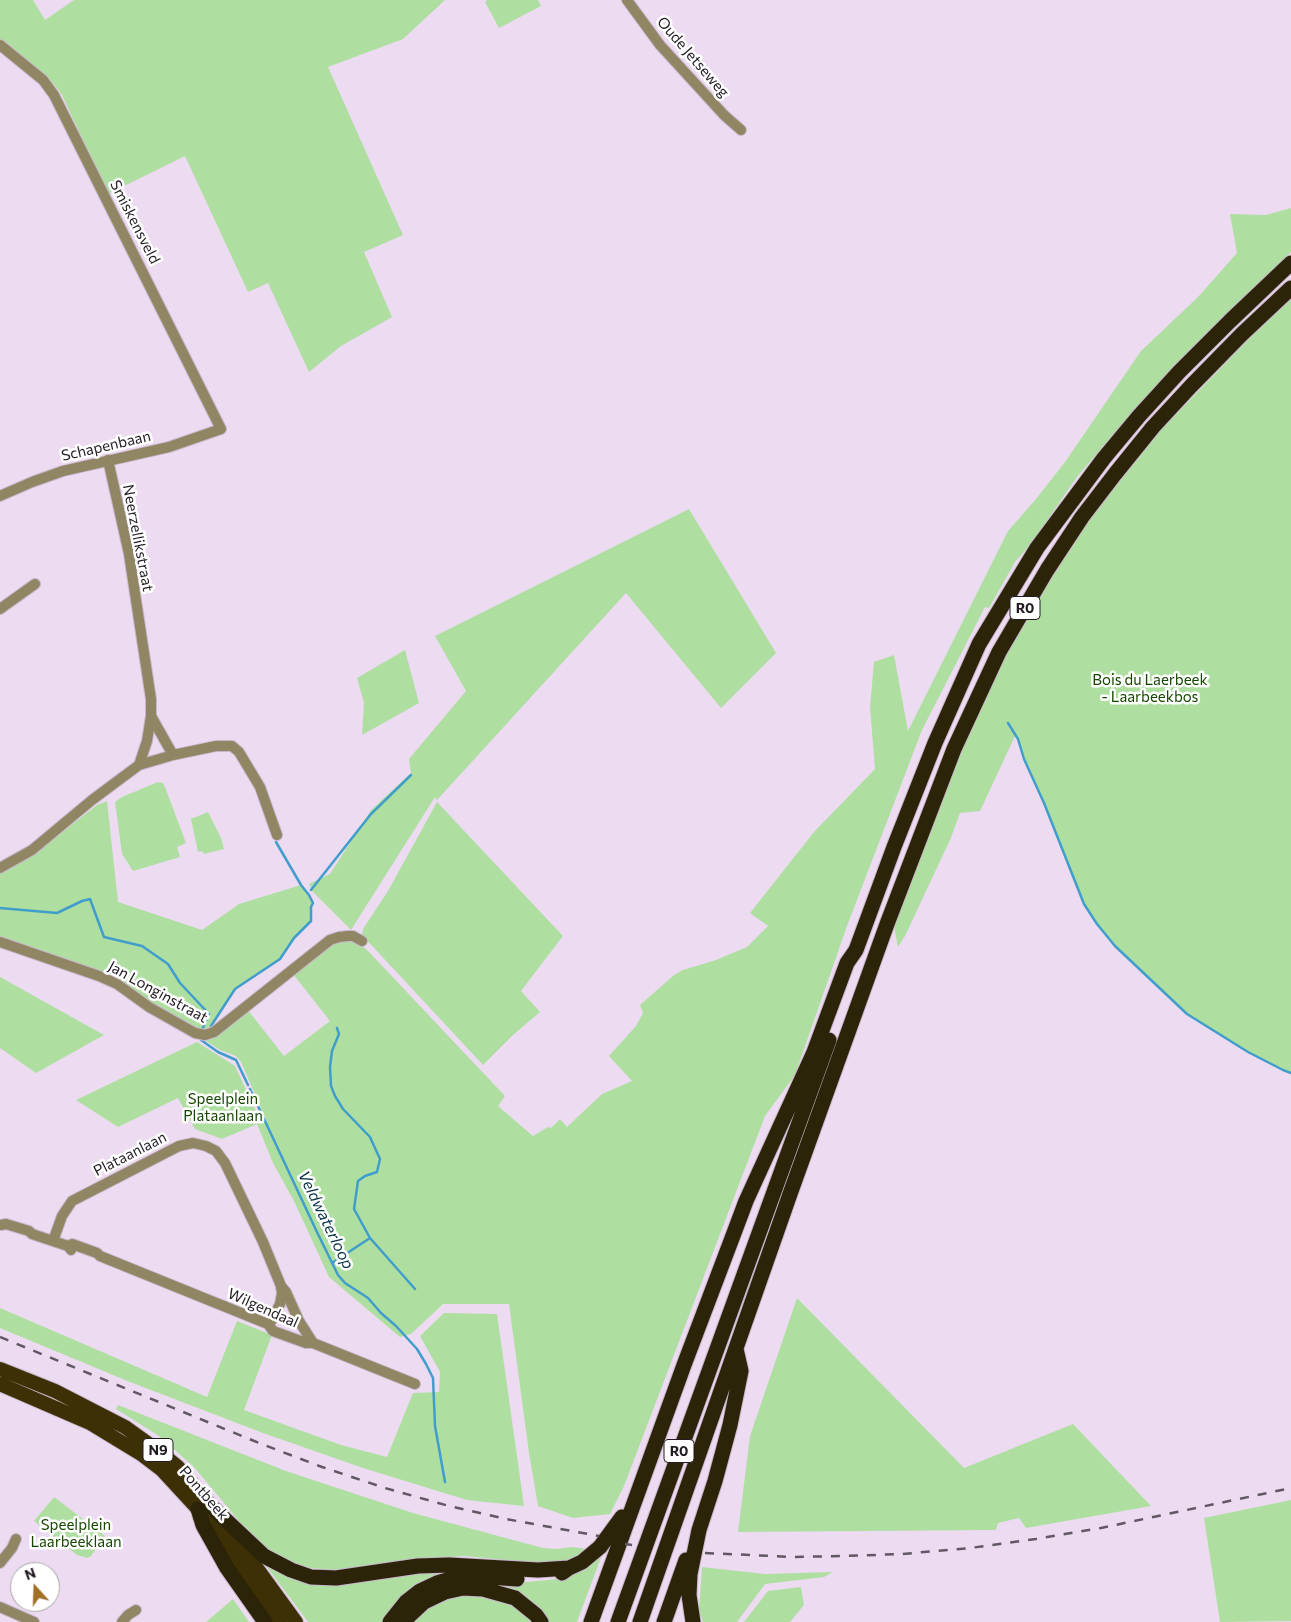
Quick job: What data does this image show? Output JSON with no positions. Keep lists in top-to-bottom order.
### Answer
{
  "streets": {
    "highway": ["R0", "N9", "Pontbeek"],
    "street": [
      "Oude Jetseweg",
      "Smiskensveld",
      "Schapenbaan",
      "Neerzellikstraat",
      "Jan Longinstraat",
      "Plataanlaan",
      "Wilgendaal"
    ]
  },
  "crossings": [
    ["Smiskensveld", "Schapenbaan"],
    ["Schapenbaan", "Neerzellikstraat"],
    ["Plataanlaan", "Wilgendaal"]
  ],
  "water": ["Veldwaterloop"],
  "parks": ["Bois du Laerbeek - Laarbeekbos", "Speelplein Plataanlaan", "Speelplein Laarbeeklaan"],
  "north": "top"
}
